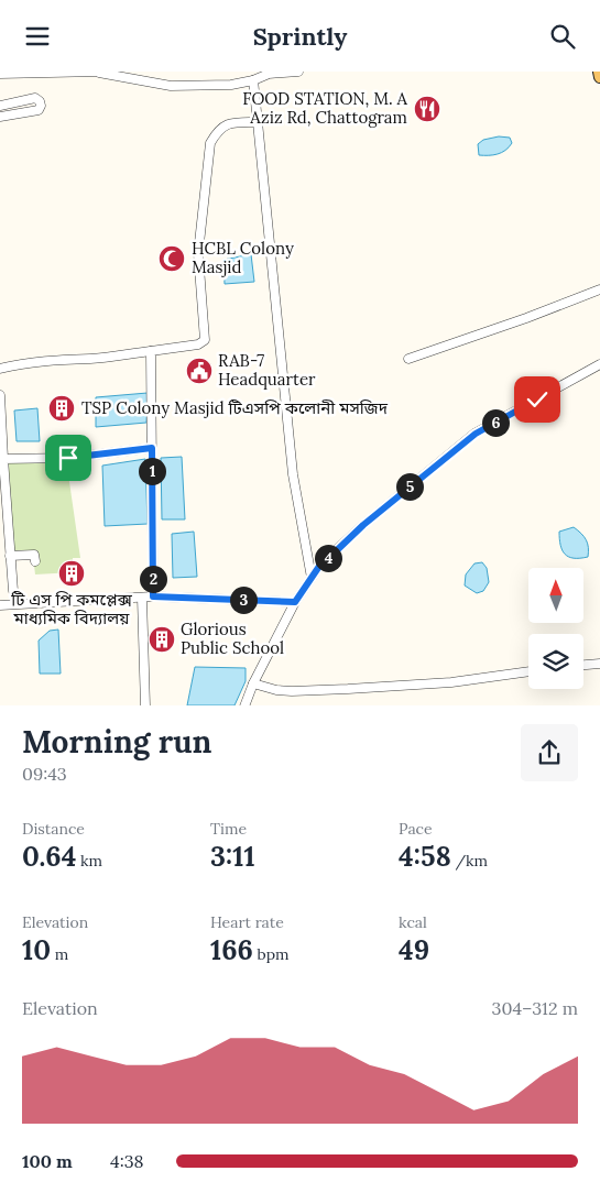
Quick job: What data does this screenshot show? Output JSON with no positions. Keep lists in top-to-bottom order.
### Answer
{
  "places": {
    "restaurant": ["FOOD STATION, M. A Aziz Rd, Chattogram"],
    "mosque": ["HCBL Colony Masjid"],
    "public building": ["RAB-7 Headquarter"],
    "building": ["TSP Colony Masjid টিএসপি কলোনী মসজিদ", "টি এস পি কমপ্লেক্স মাধ্যমিক বিদ্যালয়", "Glorious Public School"]
  },
  "north": "top",
  "page": {
    "header": "Sprintly",
    "pins": [
      "6",
      "1",
      "5",
      "4",
      "2",
      "3"
    ],
    "heading": ["Morning run", "09:43"],
    "stats": [
      ["Distance", "0.64 km"],
      ["Time", "3:11"],
      ["Pace", "4:58 /km"],
      ["Elevation", "10 m"],
      ["Heart rate", "166 bpm"],
      ["kcal", "49"]
    ],
    "chart": ["Elevation", "304–312 m"],
    "list": [
      {
        "name": "100 m",
        "note": "4:38"
      }
    ]
  }
}
